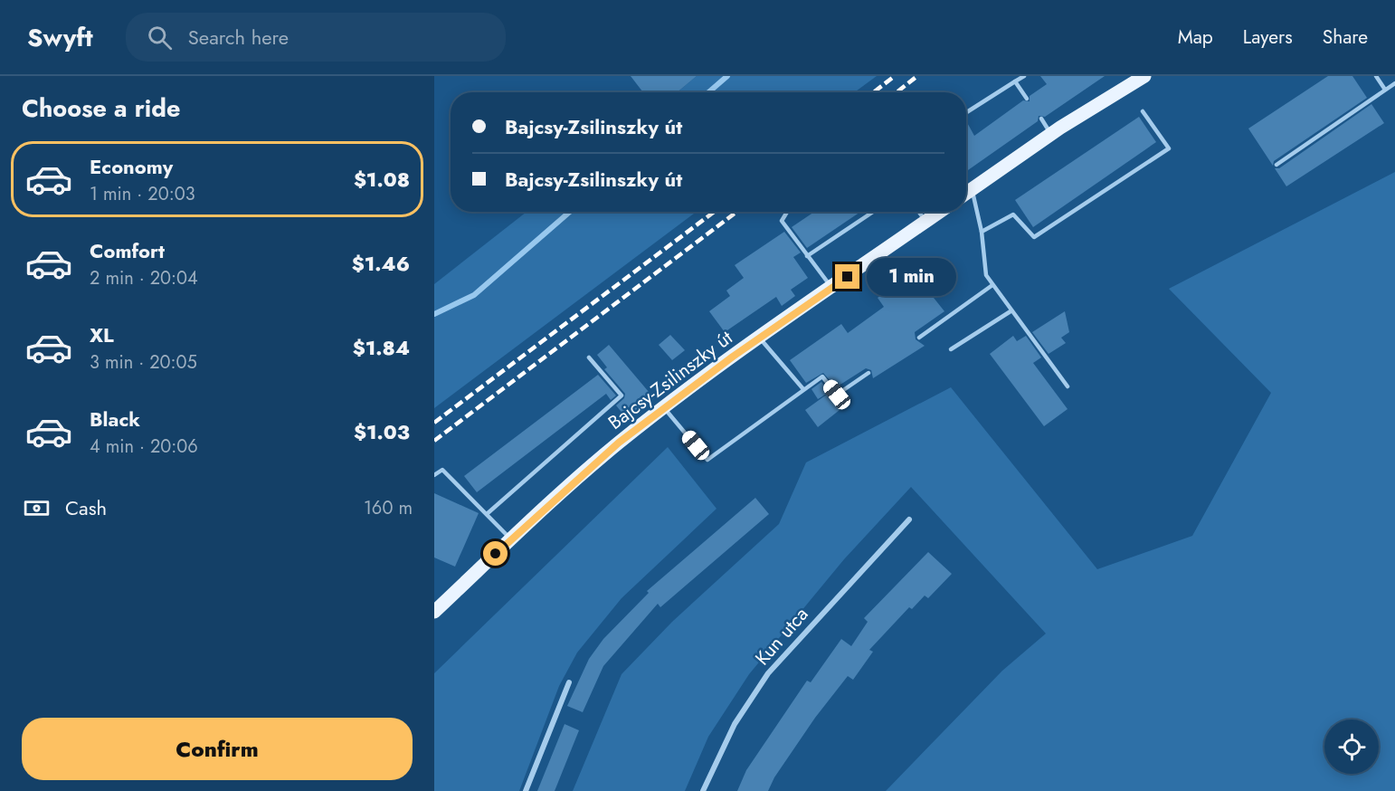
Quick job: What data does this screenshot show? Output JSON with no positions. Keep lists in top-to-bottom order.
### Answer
{
  "streets": {
    "main road": ["Bajcsy-Zsilinszky út"],
    "street": ["Kun utca"]
  },
  "page": {
    "header": "Swyft",
    "search": "Search here",
    "nav": ["Map", "Layers", "Share"],
    "heading": "Choose a ride",
    "banner": ["Bajcsy-Zsilinszky út", "Bajcsy-Zsilinszky út"],
    "list": [
      {
        "name": "Economy",
        "note": "1 min · 20:03",
        "value": "$1.08"
      },
      {
        "name": "Comfort",
        "note": "2 min · 20:04",
        "value": "$1.46"
      },
      {
        "name": "XL",
        "note": "3 min · 20:05",
        "value": "$1.84"
      },
      {
        "name": "Black",
        "note": "4 min · 20:06",
        "value": "$1.03"
      }
    ],
    "bubble": "1 min",
    "pay": ["Cash", "160 m"],
    "buttons": "Confirm"
  }
}
